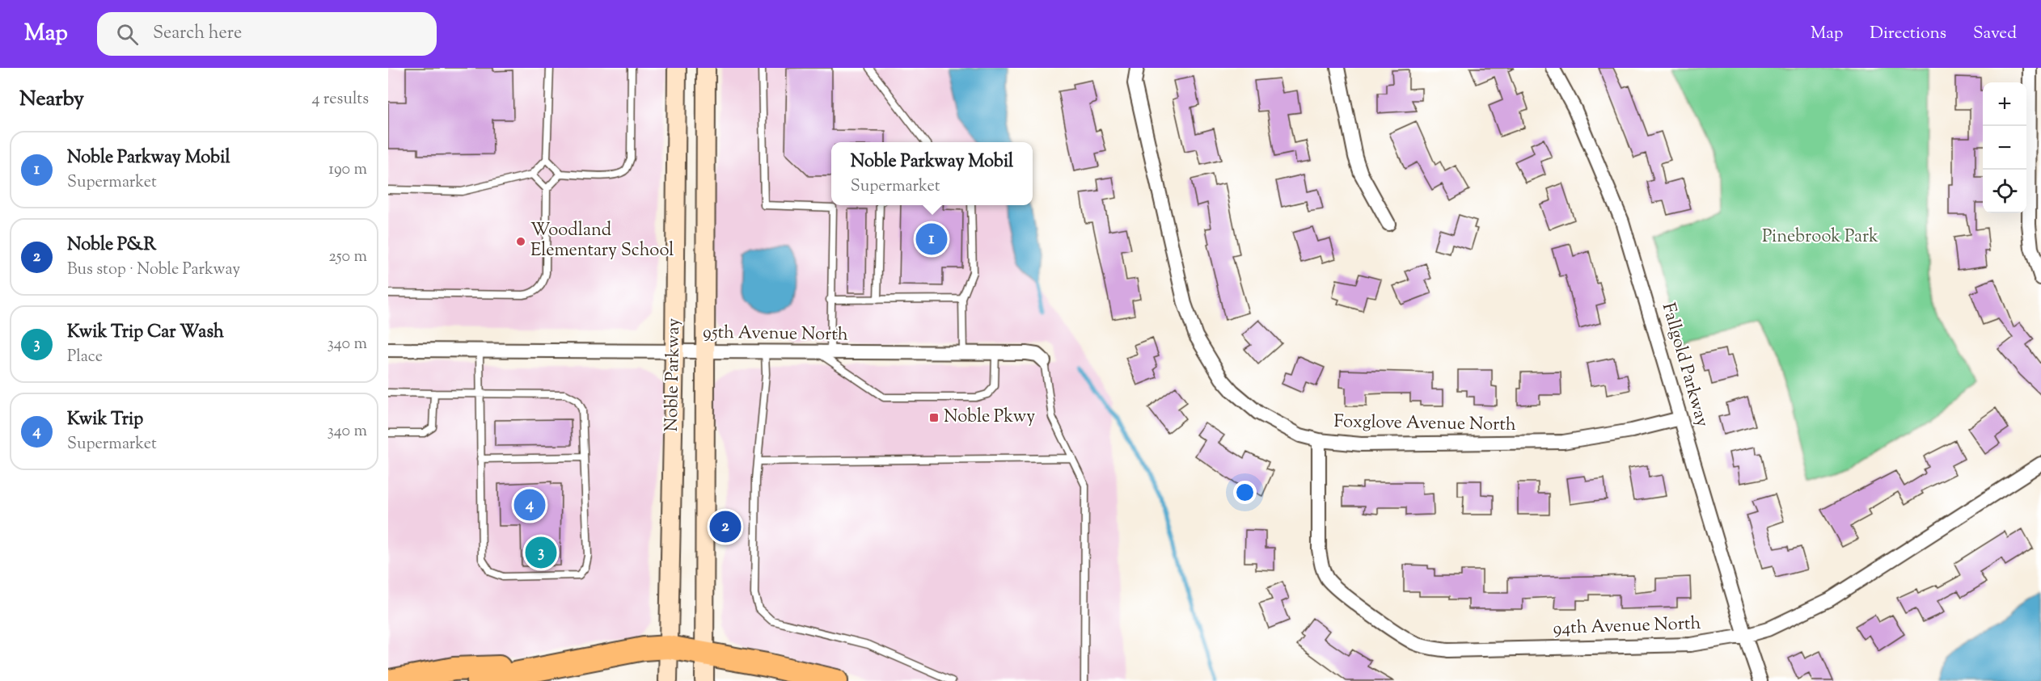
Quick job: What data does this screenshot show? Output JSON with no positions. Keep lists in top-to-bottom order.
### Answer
{
  "streets": {
    "main road": ["Noble Parkway"],
    "street": [
      "95th Avenue North",
      "Fallgold Parkway",
      "Foxglove Avenue North",
      "94th Avenue North"
    ]
  },
  "crossings": [
    ["95th Avenue North", "Noble Parkway"],
    ["Fallgold Parkway", "Foxglove Avenue North"],
    ["Fallgold Parkway", "94th Avenue North"],
    ["Foxglove Avenue North", "94th Avenue North"]
  ],
  "parks": ["Pinebrook Park"],
  "places": {
    "other": ["Woodland Elementary School"],
    "transit": ["Noble Pkwy"]
  },
  "page": {
    "header": "Map",
    "search": "Search here",
    "nav": ["Map", "Directions", "Saved"],
    "heading": ["Nearby", "4 results"],
    "map_buttons": ["+", "−"],
    "list": [
      {
        "mark": "1",
        "name": "Noble Parkway Mobil",
        "note": "Supermarket",
        "value": "190 m"
      },
      {
        "mark": "2",
        "name": "Noble P&R",
        "note": "Bus stop · Noble Parkway",
        "value": "250 m"
      },
      {
        "mark": "3",
        "name": "Kwik Trip Car Wash",
        "note": "Place",
        "value": "340 m"
      },
      {
        "mark": "4",
        "name": "Kwik Trip",
        "note": "Supermarket",
        "value": "340 m"
      }
    ],
    "popup": ["Noble Parkway Mobil", "Supermarket"],
    "pins": [
      "1",
      "4",
      "2",
      "3"
    ]
  }
}
